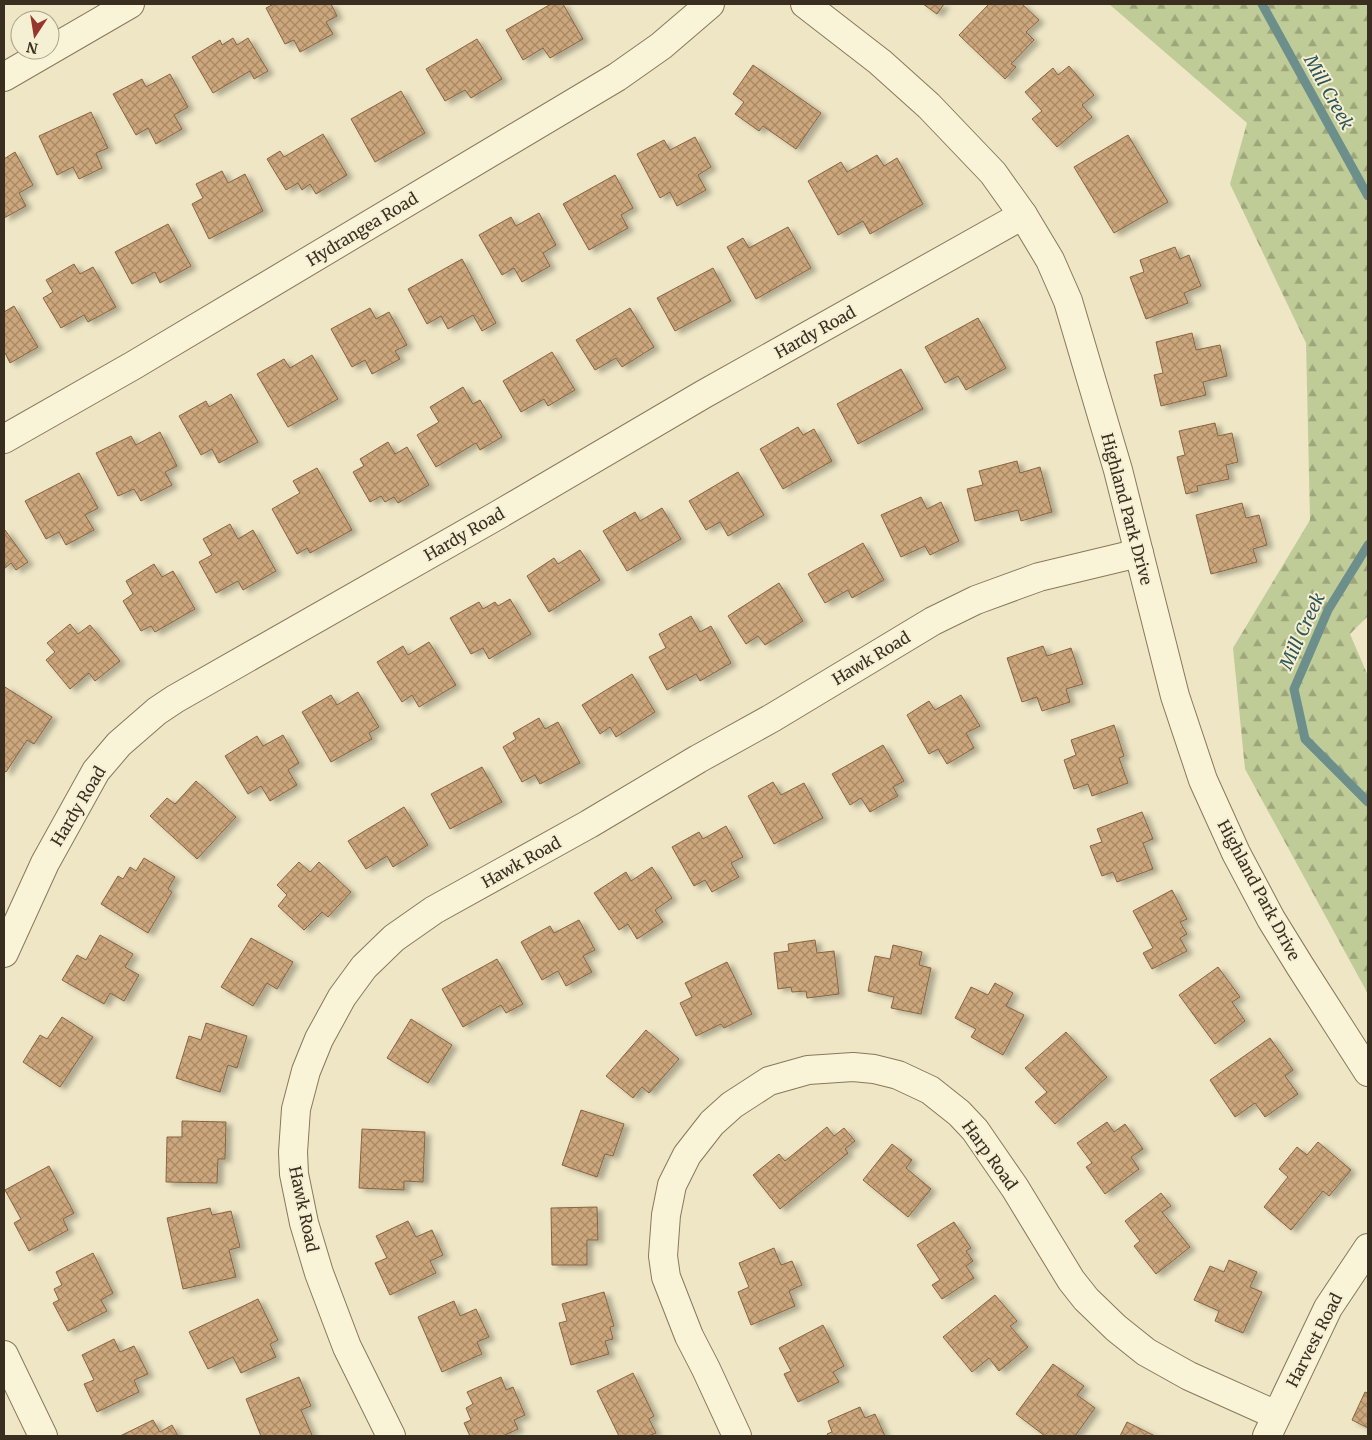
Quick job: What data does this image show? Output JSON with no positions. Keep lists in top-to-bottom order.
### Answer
{
  "streets": {
    "street": [
      "Hydrangea Road",
      "Hardy Road",
      "Highland Park Drive",
      "Hawk Road",
      "Harp Road",
      "Harvest Road"
    ]
  },
  "crossings": [
    ["Hardy Road", "Highland Park Drive"],
    ["Highland Park Drive", "Hawk Road"],
    ["Harp Road", "Harvest Road"]
  ],
  "water": ["Mill Creek"],
  "north": "bottom"
}
